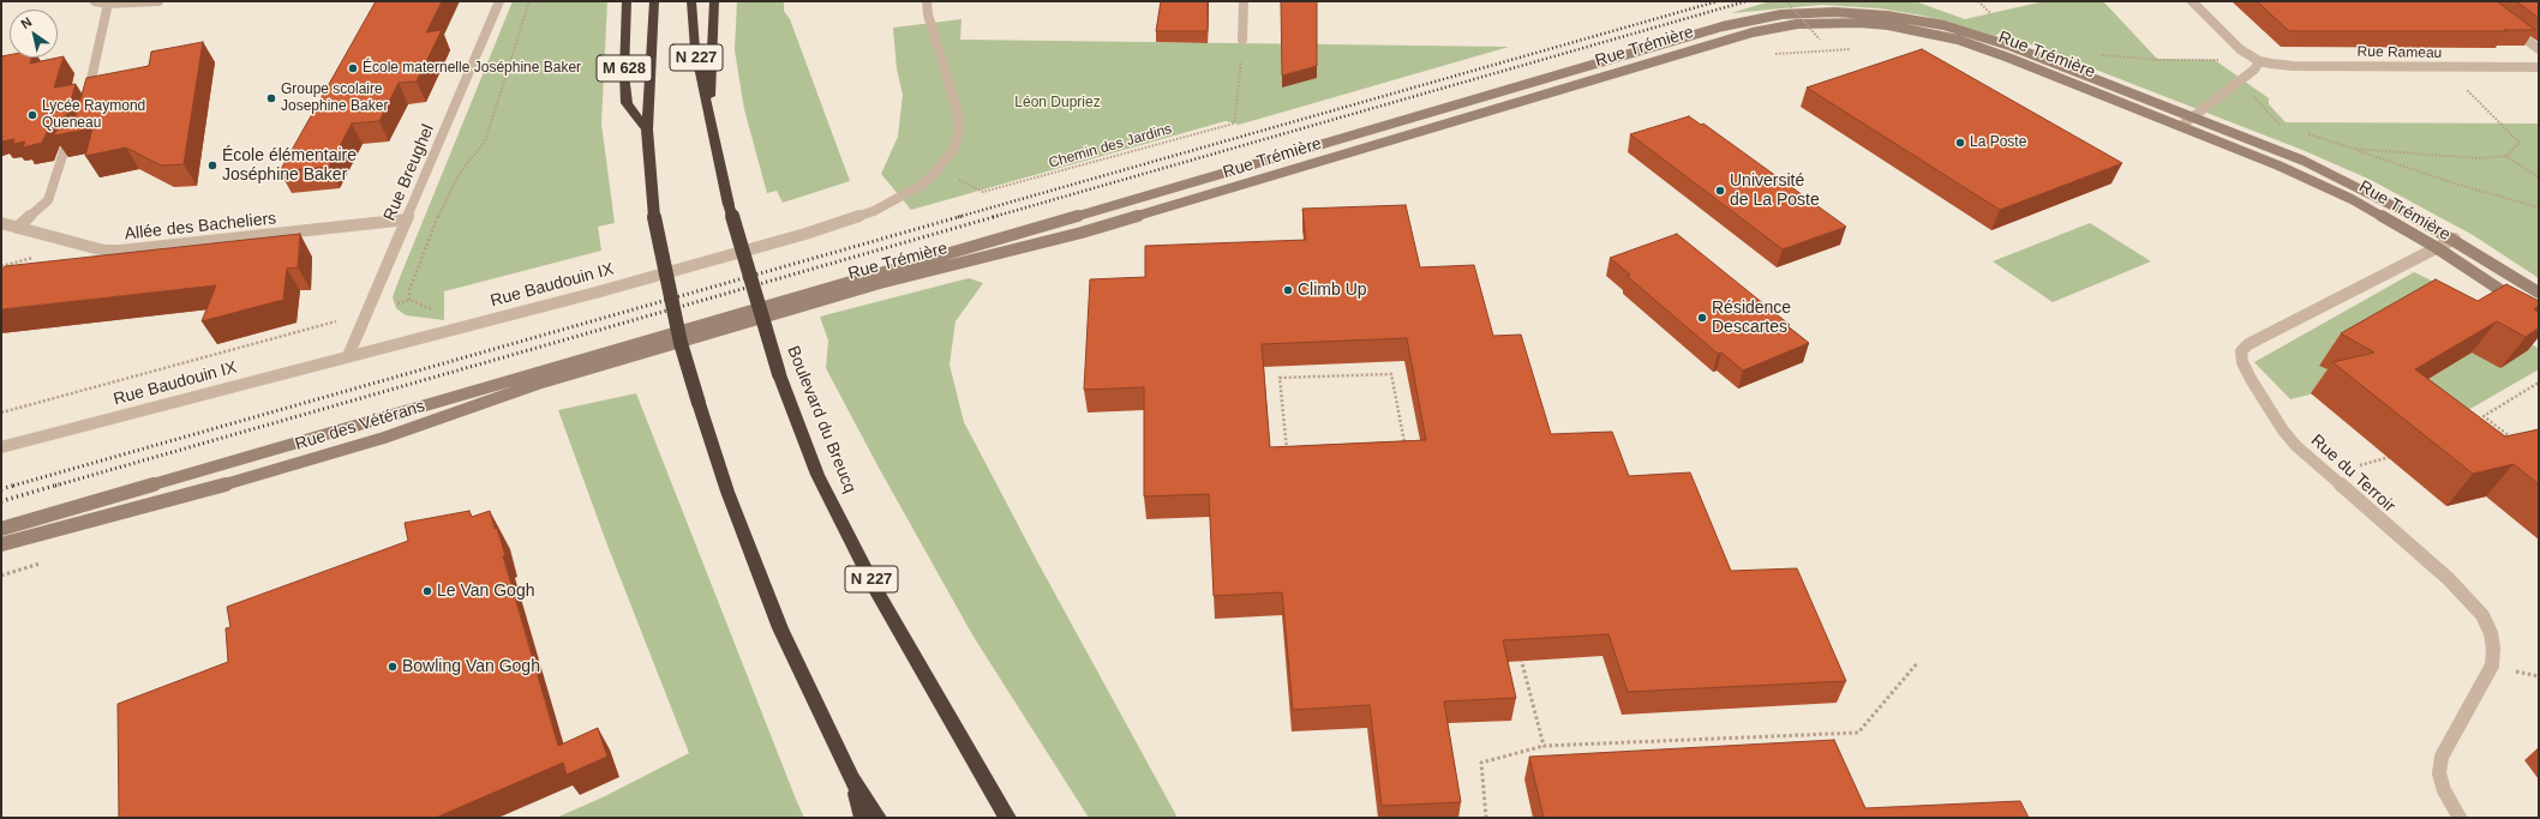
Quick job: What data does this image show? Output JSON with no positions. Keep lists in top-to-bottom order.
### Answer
{
  "streets": {
    "highway": ["N 227", "M 628", "Boulevard du Breucq"],
    "main road": ["Rue Trémière", "Rue des Vétérans"],
    "street": [
      "Rue Rameau",
      "Rue Breughel",
      "Allée des Bacheliers",
      "Rue Baudouin IX",
      "Rue du Terroir"
    ],
    "path": ["Chemin des Jardins"]
  },
  "crossings": [
    ["Rue Trémière", "Rue des Vétérans"],
    ["Rue Trémière", "Rue du Terroir"],
    ["N 227", "M 628"],
    ["Chemin des Jardins", "Rue Baudouin IX"],
    ["Rue Breughel", "Allée des Bacheliers"],
    ["Rue Breughel", "Rue Baudouin IX"]
  ],
  "parks": ["Léon Dupriez"],
  "places": [
    "École maternelle Joséphine Baker",
    "Groupe scolaire Josephine Baker",
    "Lycée Raymond Queneau",
    "La Poste",
    "École élémentaire Joséphine Baker",
    "Université de La Poste",
    "Climb Up",
    "Résidence Descartes",
    "Le Van Gogh",
    "Bowling Van Gogh"
  ],
  "north": "top left"
}
